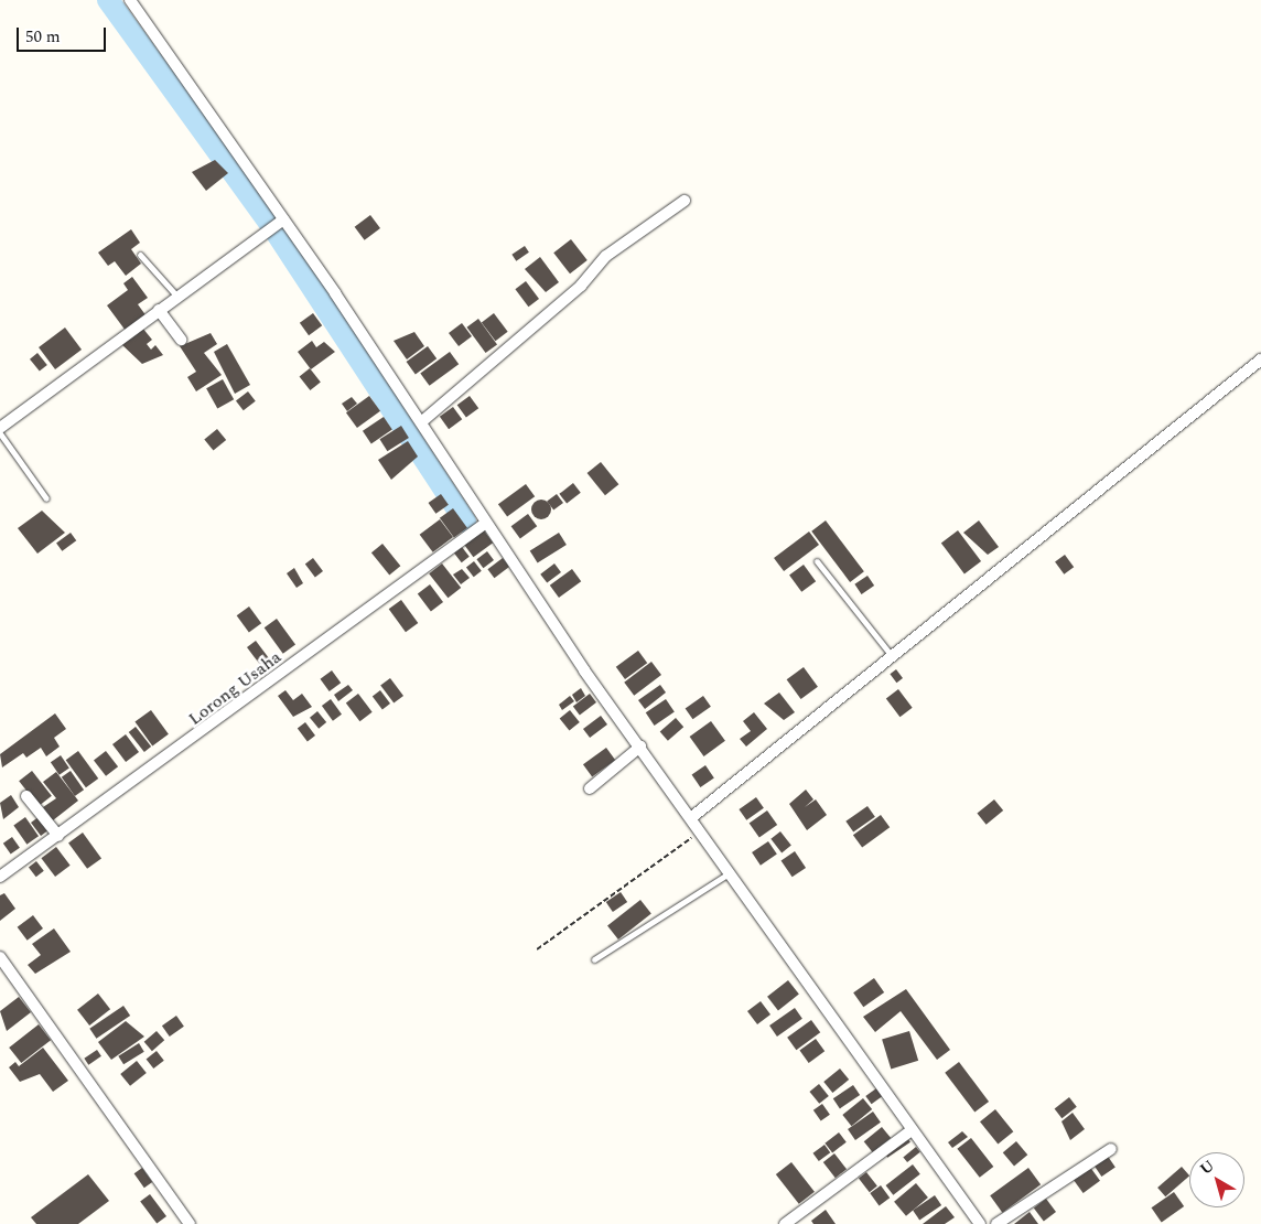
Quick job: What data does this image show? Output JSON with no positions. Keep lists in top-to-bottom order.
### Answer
{
  "streets": {
    "street": ["Lorong Usaha"]
  },
  "scale_bar": "50 m",
  "north": "top left"
}
